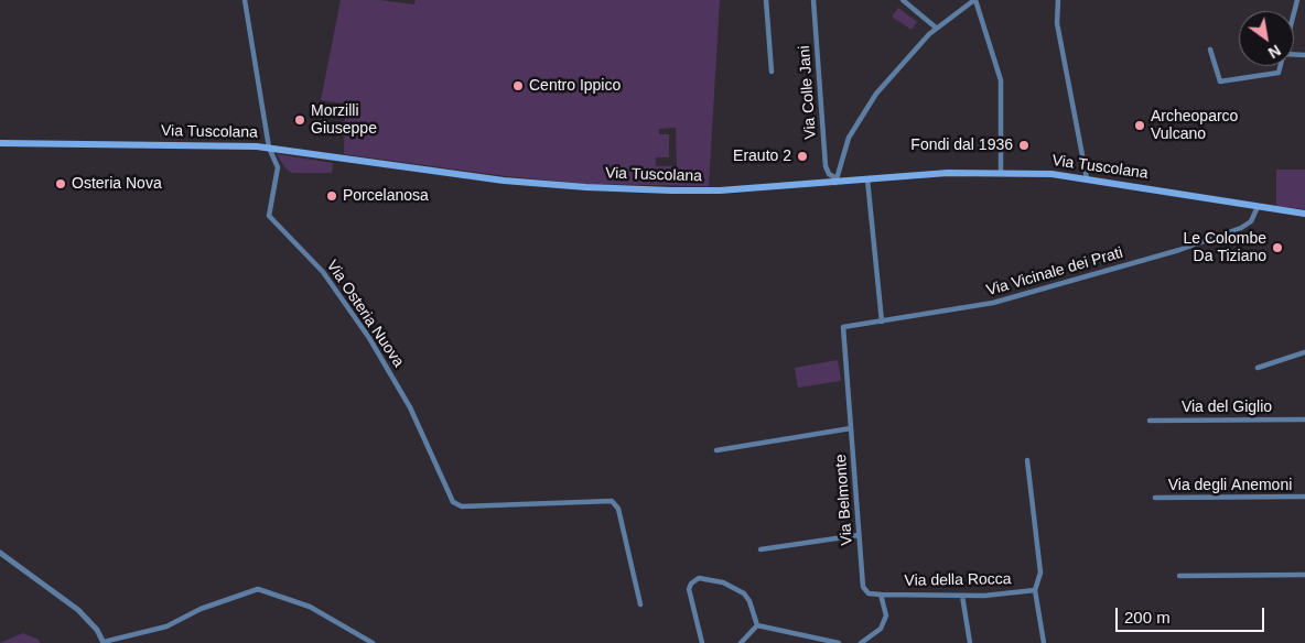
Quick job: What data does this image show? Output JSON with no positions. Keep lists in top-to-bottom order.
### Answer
{
  "streets": {
    "main road": ["Via Tuscolana"],
    "street": [
      "Via Colle Jani",
      "Via Vicinale dei Prati",
      "Via Osteria Nuova",
      "Via del Giglio",
      "Via degli Anemoni",
      "Via Belmonte",
      "Via della Rocca"
    ]
  },
  "crossings": [
    ["Via Colle Jani", "Via Tuscolana"],
    ["Via Tuscolana", "Via Vicinale dei Prati"],
    ["Via Tuscolana", "Via Osteria Nuova"],
    ["Via Vicinale dei Prati", "Via Belmonte"],
    ["Via Belmonte", "Via della Rocca"]
  ],
  "places": [
    "Centro Ippico",
    "Morzilli Giuseppe",
    "Archeoparco Vulcano",
    "Fondi dal 1936",
    "Erauto 2",
    "Osteria Nova",
    "Porcelanosa",
    "Le Colombe Da Tiziano"
  ],
  "scale_bar": "200 m",
  "north": "bottom right"
}
